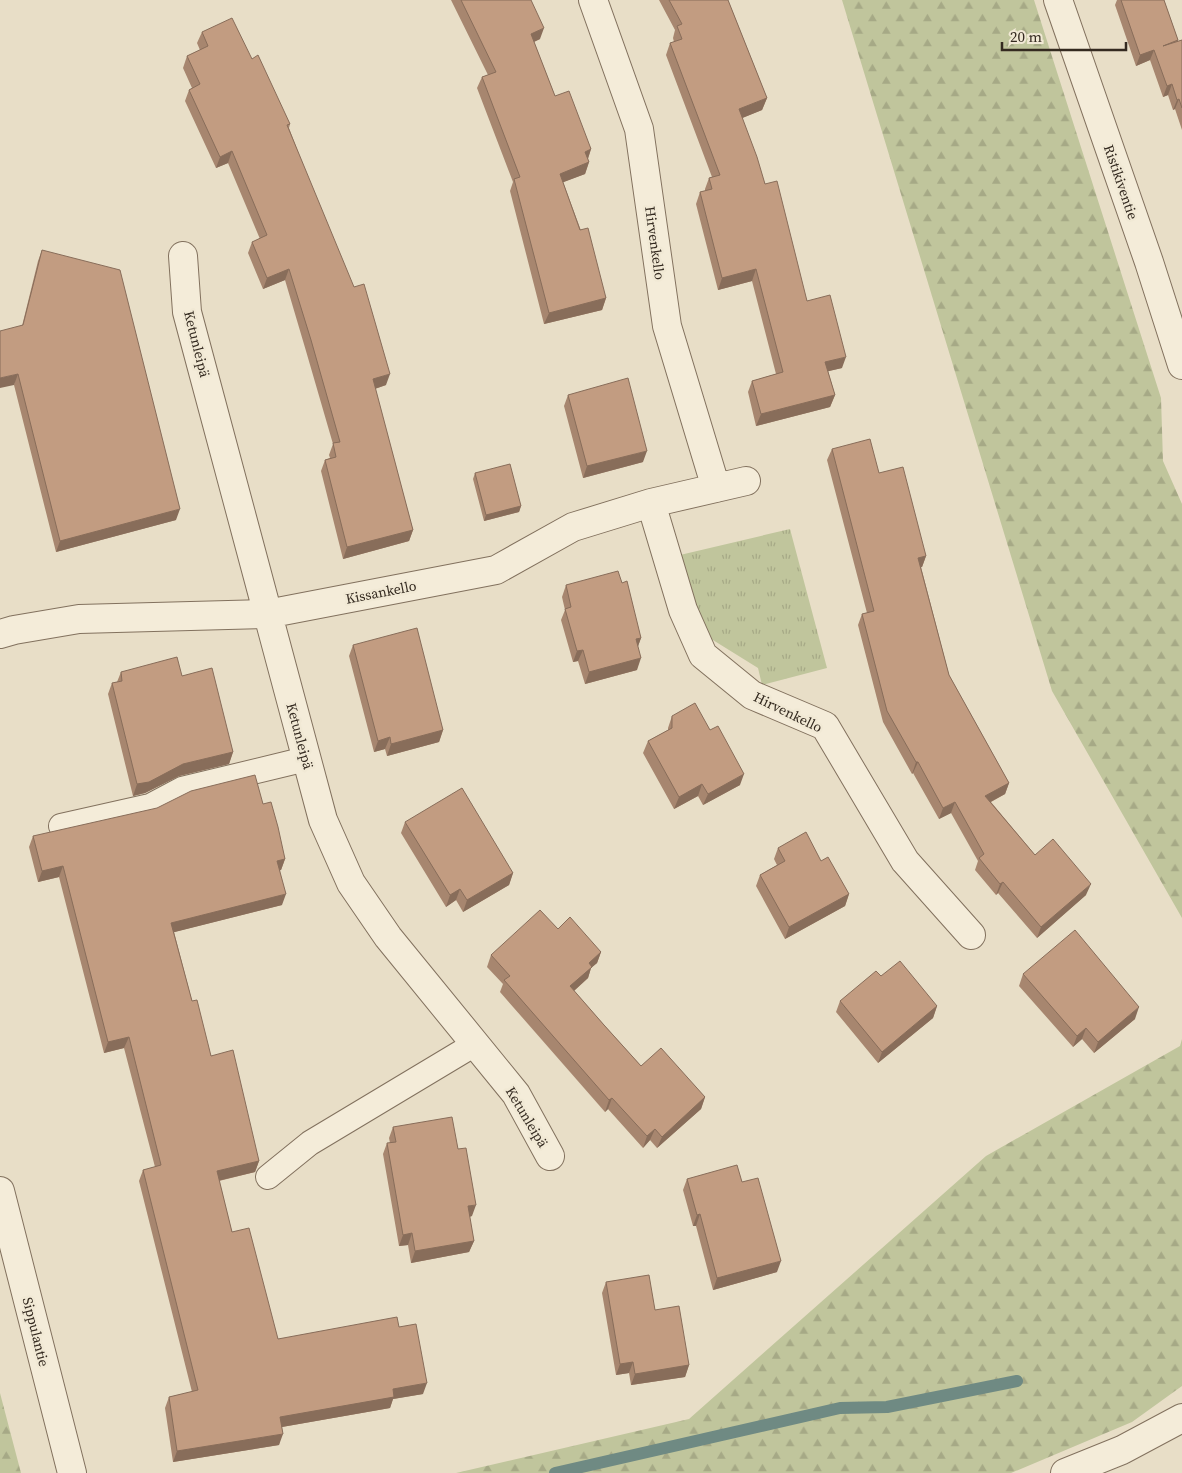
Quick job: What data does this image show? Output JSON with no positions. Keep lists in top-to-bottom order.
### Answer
{
  "streets": {
    "street": [
      "Ristikiventie",
      "Hirvenkello",
      "Ketunleipä",
      "Kissankello",
      "Sippulantie"
    ]
  },
  "crossings": [
    ["Hirvenkello", "Kissankello"],
    ["Ketunleipä", "Kissankello"]
  ],
  "scale_bar": "20 m"
}
